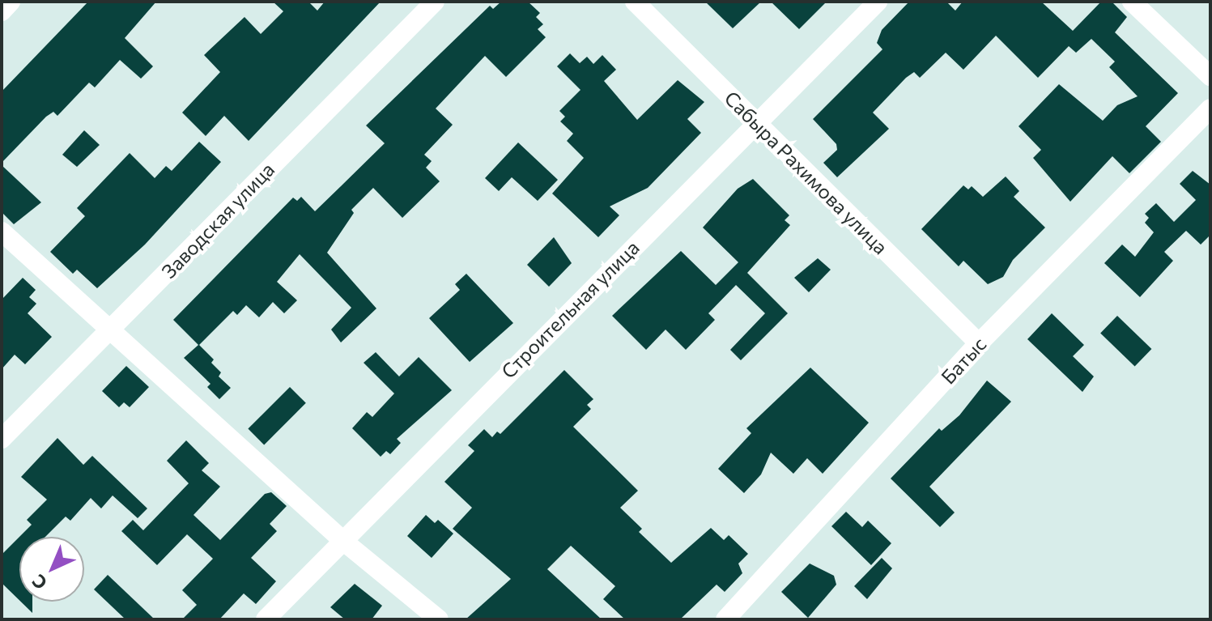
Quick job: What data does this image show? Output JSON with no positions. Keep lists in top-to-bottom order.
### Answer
{
  "streets": {
    "street": [
      "Сабыра Рахимова улица",
      "Заводская улица",
      "Строительная улица",
      "Батыс"
    ]
  },
  "crossings": [
    ["Сабыра Рахимова улица", "Строительная улица"],
    ["Сабыра Рахимова улица", "Батыс"]
  ],
  "north": "bottom left"
}
